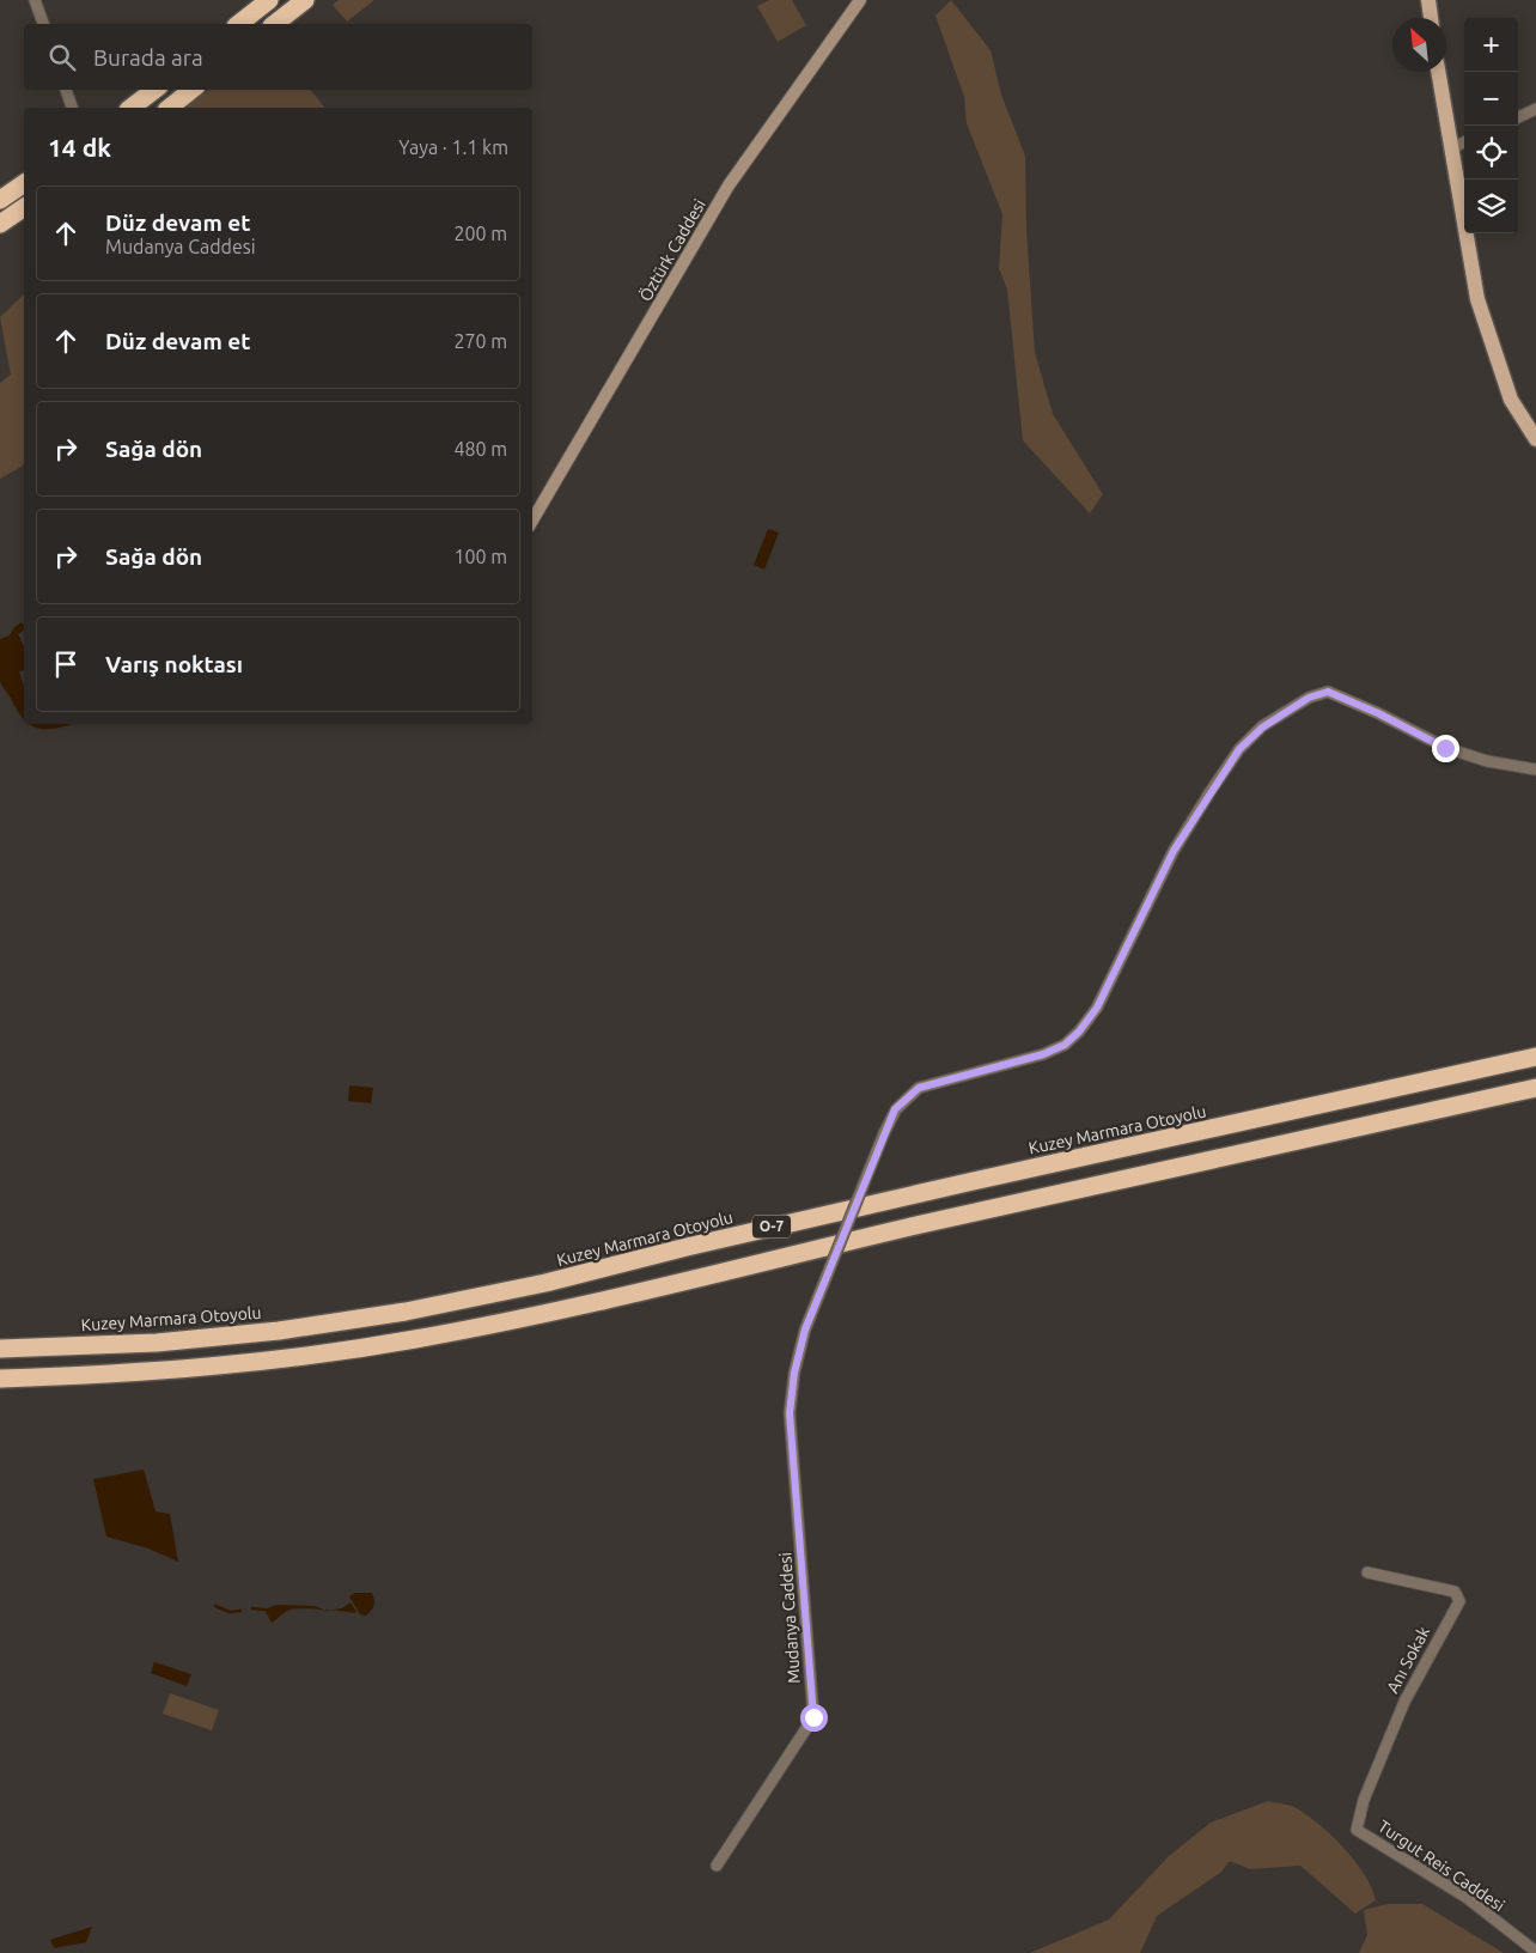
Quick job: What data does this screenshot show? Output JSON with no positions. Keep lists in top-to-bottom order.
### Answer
{
  "streets": {
    "highway": ["Kuzey Marmara Otoyolu", "O-7"],
    "street": [
      "Öztürk Caddesi",
      "Mudanya Caddesi",
      "Anı Sokak",
      "Turgut Reis Caddesi"
    ]
  },
  "crossings": [
    ["Anı Sokak", "Turgut Reis Caddesi"]
  ],
  "north": "top left",
  "page": {
    "map_buttons": ["+", "−"],
    "search": "Burada ara",
    "heading": ["14 dk", "Yaya · 1.1 km"],
    "list": [
      ["Düz devam et", "Mudanya Caddesi", "200 m"],
      ["Düz devam et", "270 m"],
      ["Sağa dön", "480 m"],
      ["Sağa dön", "100 m"],
      "Varış noktası"
    ]
  }
}
